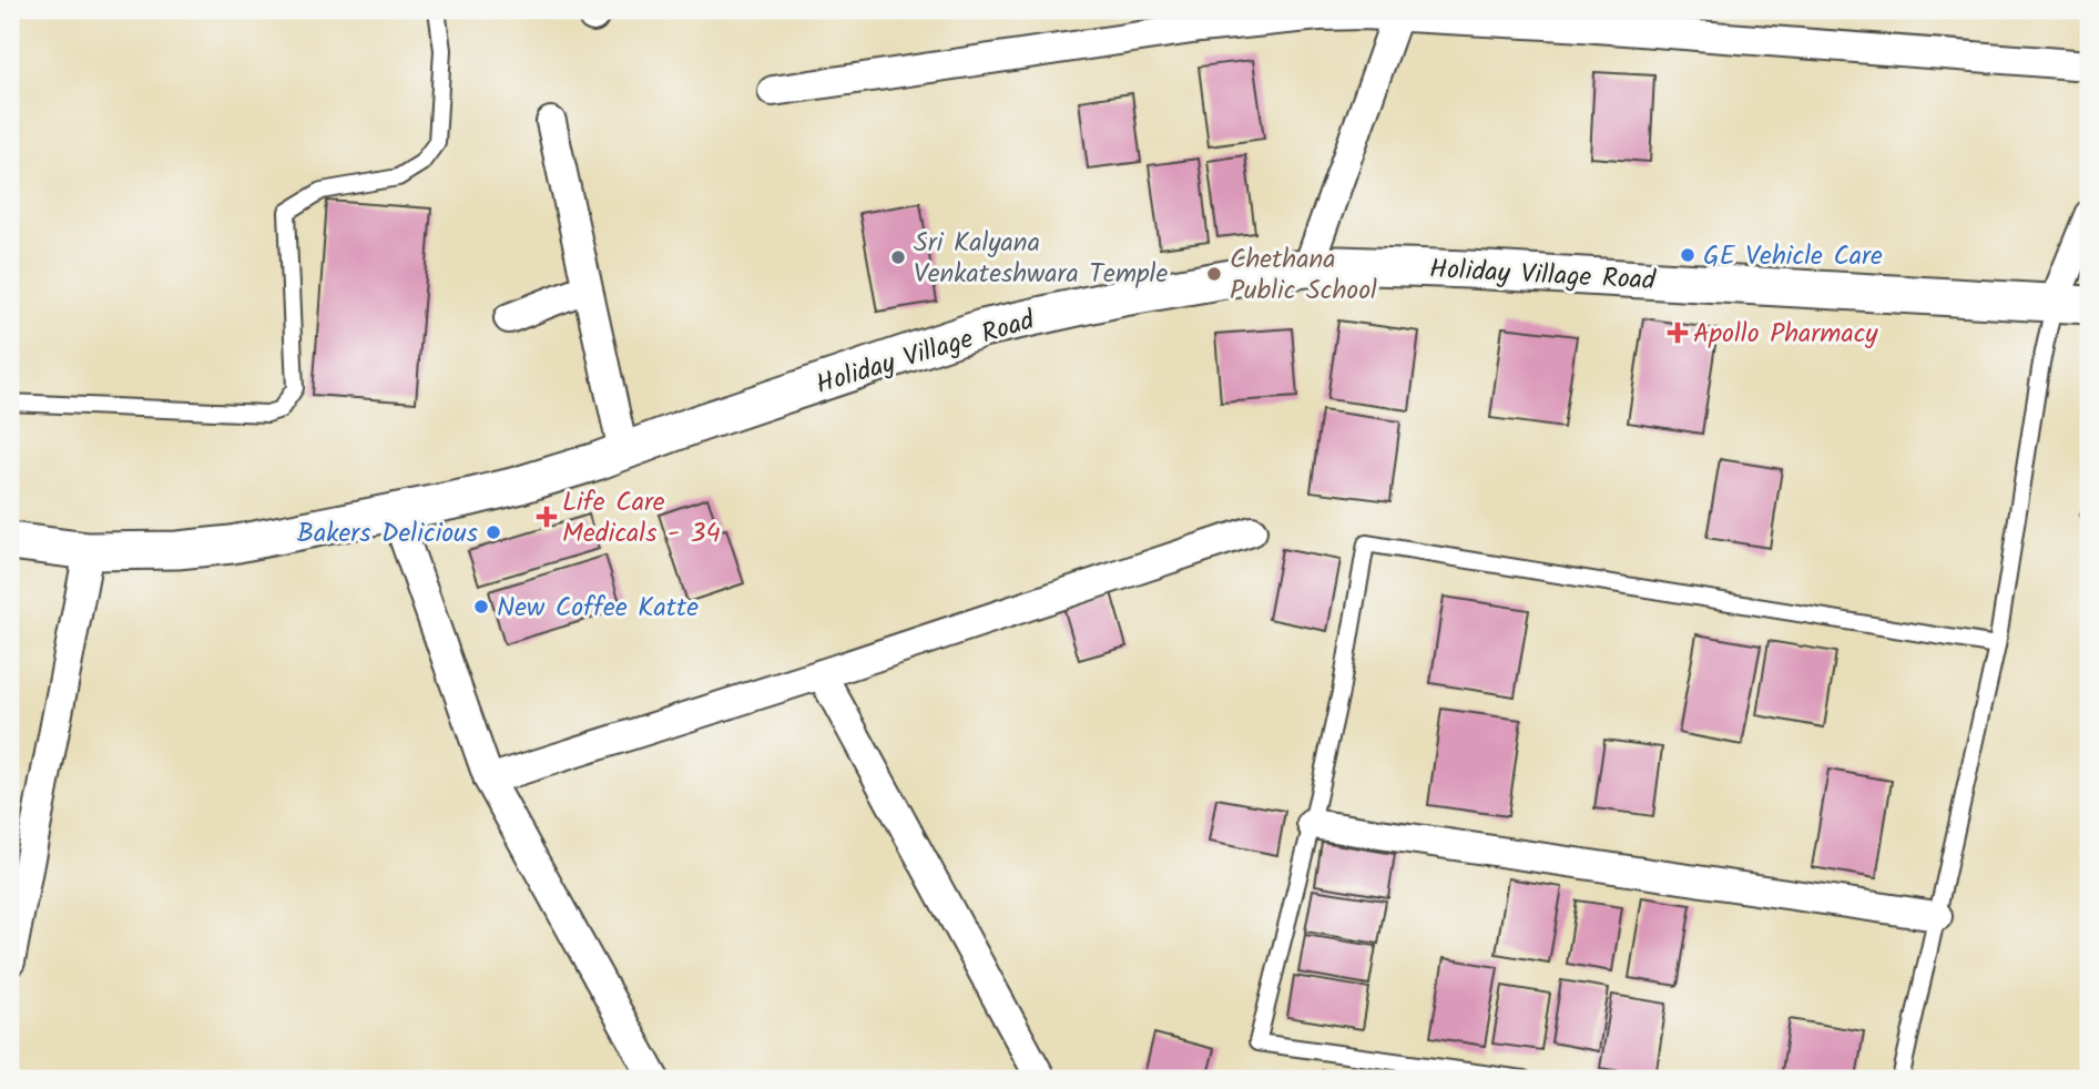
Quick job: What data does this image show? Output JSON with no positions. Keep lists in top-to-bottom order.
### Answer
{
  "streets": {
    "street": ["Holiday Village Road"]
  },
  "places": {
    "other": [
      "GE Vehicle Care",
      "Sri Kalyana Venkateshwara Temple",
      "Chethana Public School",
      "Bakers Delicious",
      "New Coffee Katte"
    ],
    "health": ["Apollo Pharmacy", "Life Care Medicals - 34"]
  }
}
